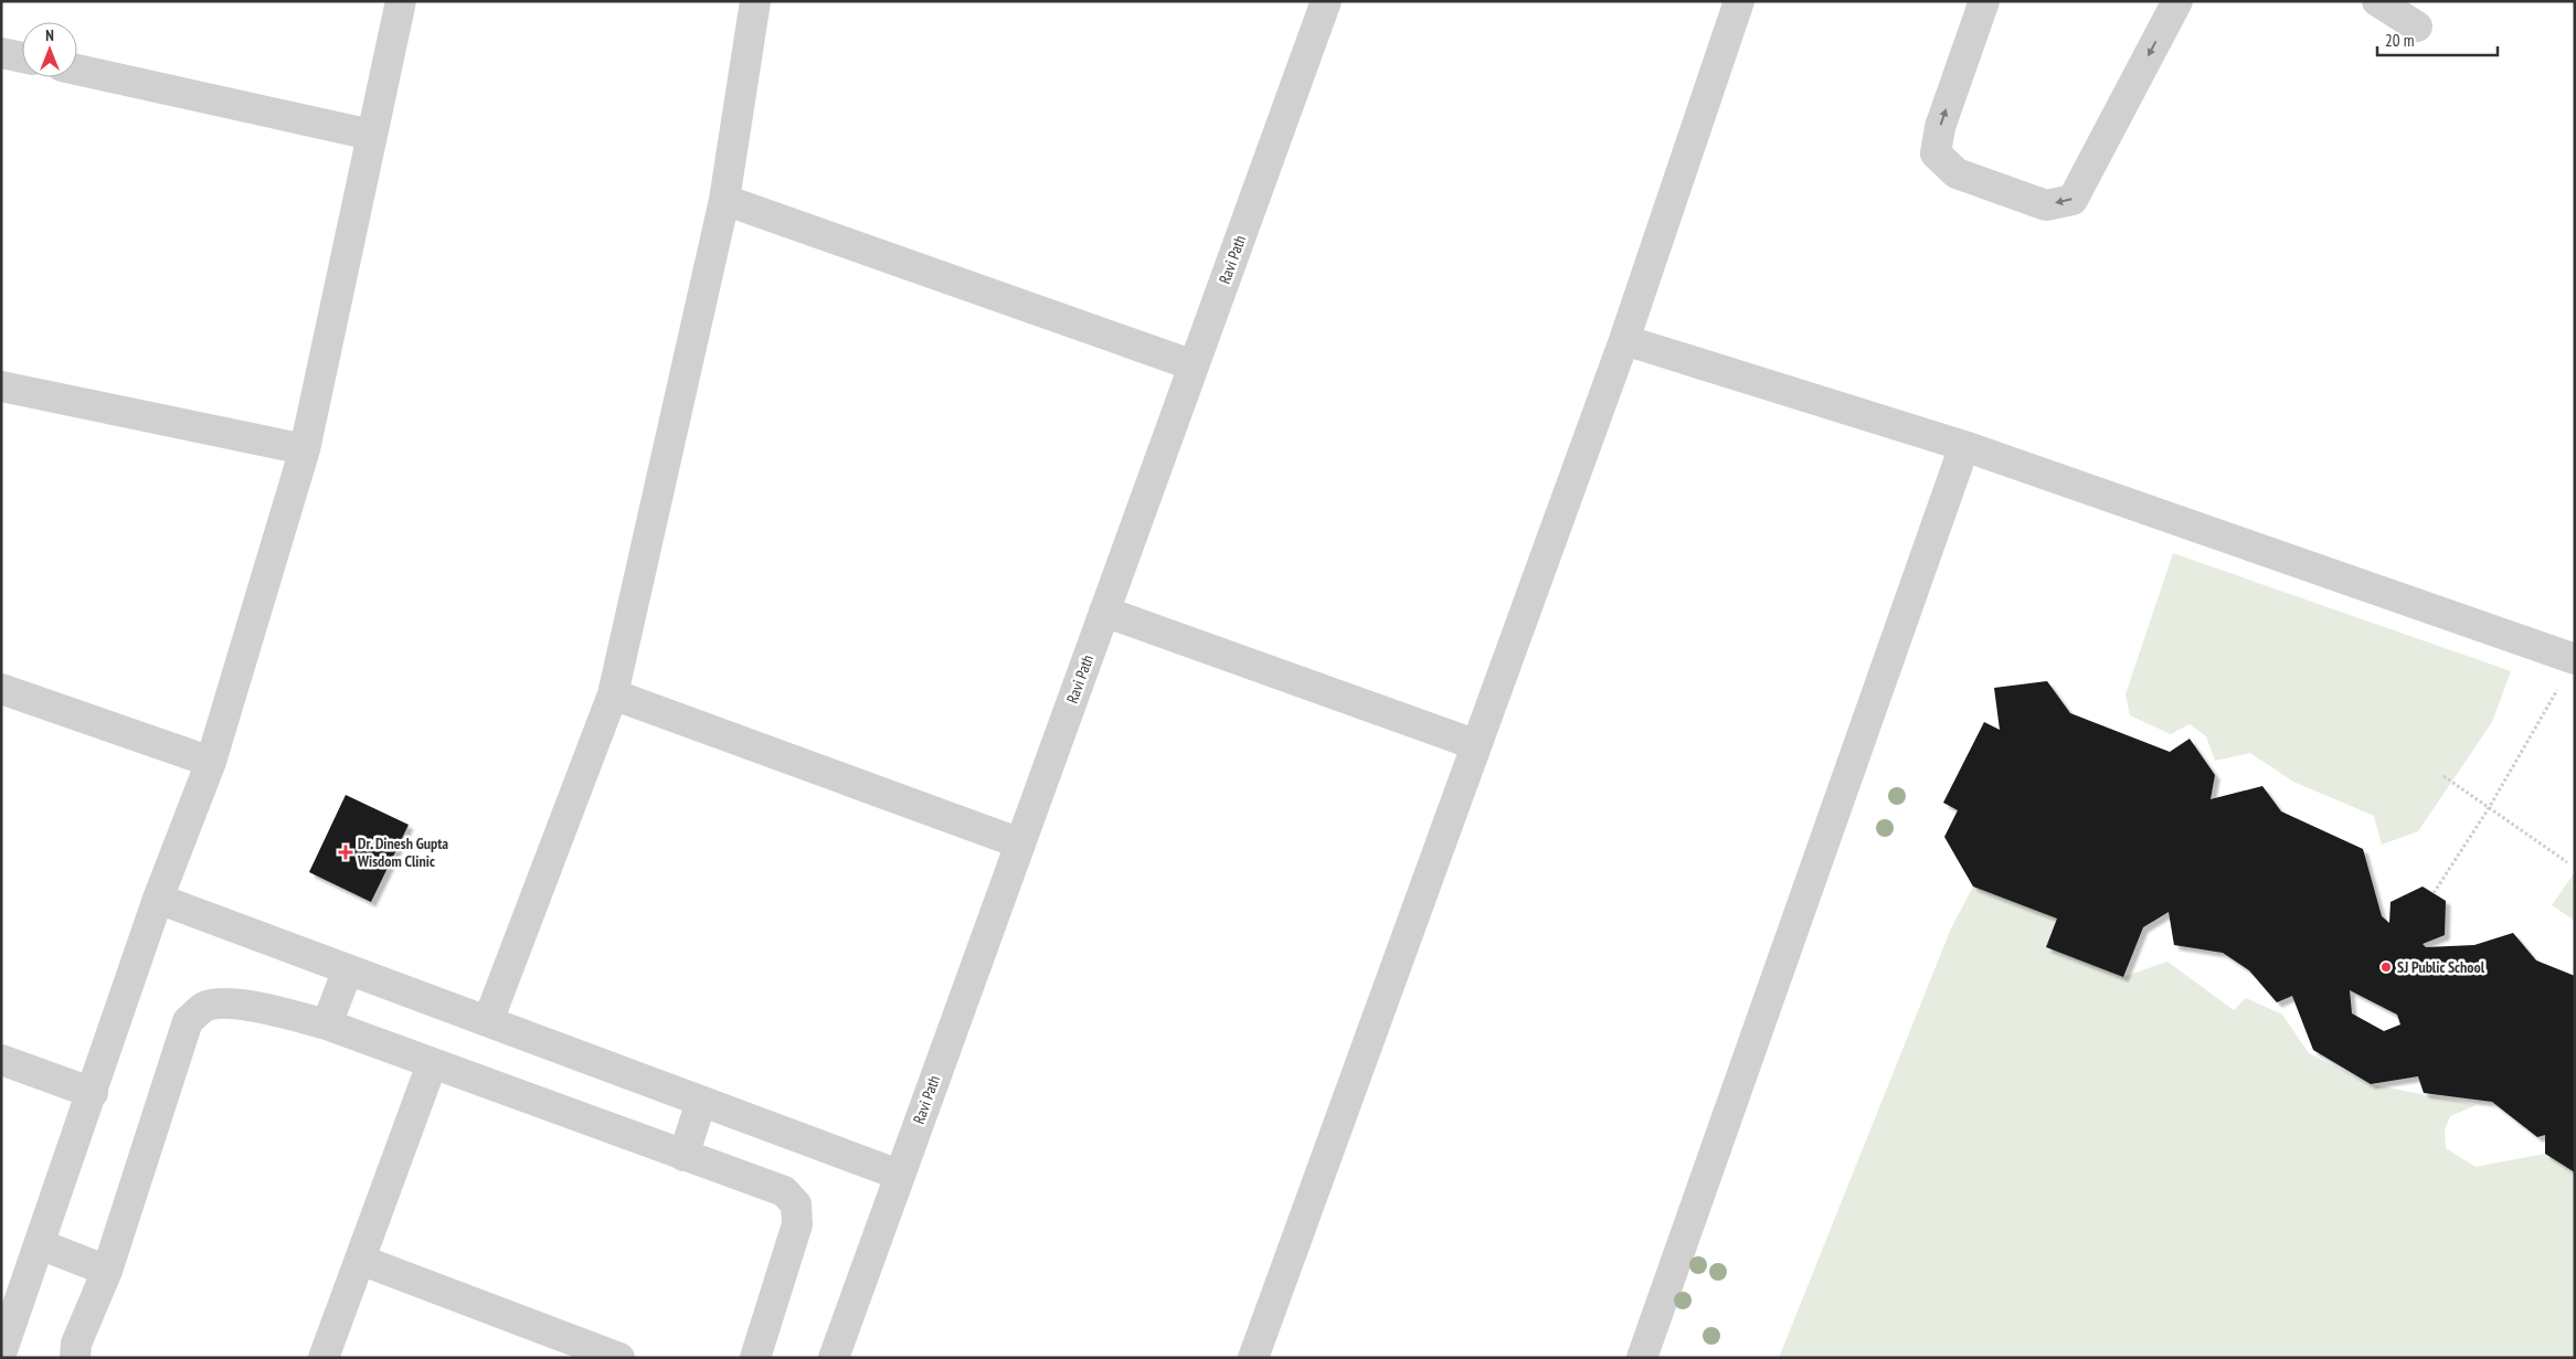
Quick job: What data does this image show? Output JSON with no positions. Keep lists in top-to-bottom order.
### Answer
{
  "streets": {
    "street": ["Ravi Path"]
  },
  "places": {
    "health": ["Dr. Dinesh Gupta Wisdom Clinic"],
    "other": ["SJ Public School"]
  },
  "scale_bar": "20 m",
  "north": "top"
}
